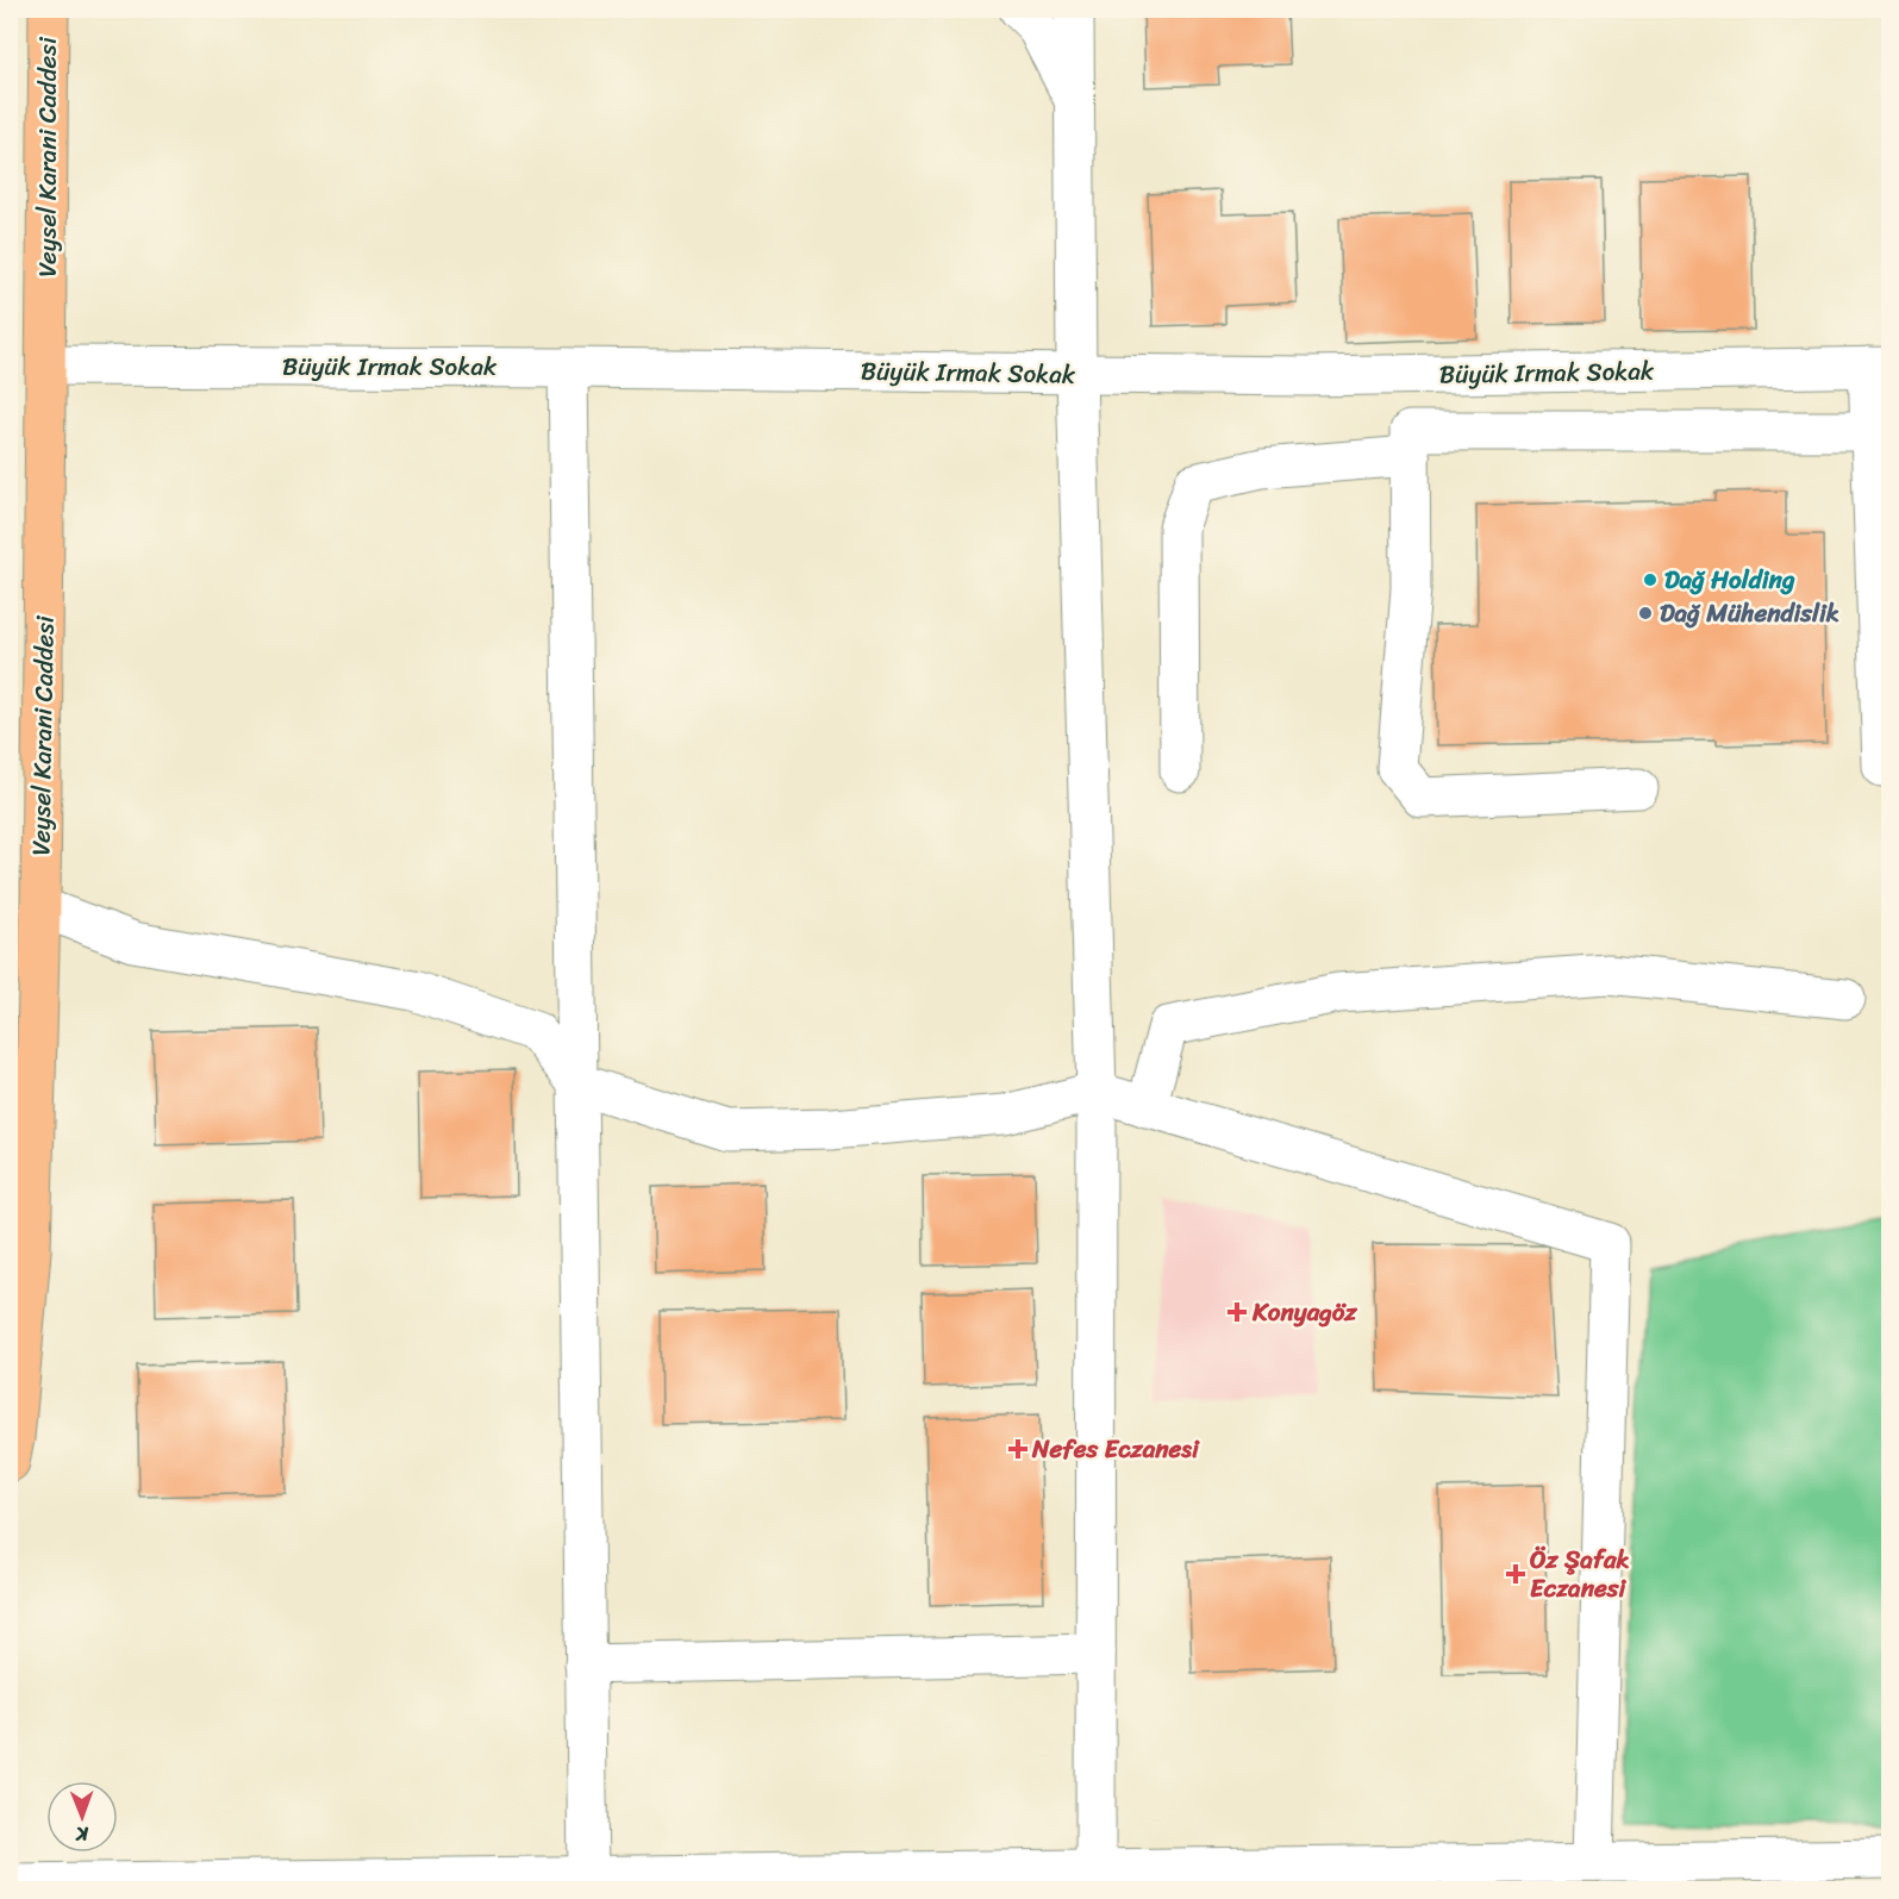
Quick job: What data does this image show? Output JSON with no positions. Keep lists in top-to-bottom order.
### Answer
{
  "streets": {
    "main road": ["Veysel Karani Caddesi"],
    "street": ["Büyük Irmak Sokak"]
  },
  "crossings": [
    ["Veysel Karani Caddesi", "Büyük Irmak Sokak"]
  ],
  "places": {
    "other": ["Dağ Holding", "Dağ Mühendislik"],
    "health": ["Konyagöz", "Nefes Eczanesi", "Öz Şafak Eczanesi"]
  },
  "north": "bottom"
}
